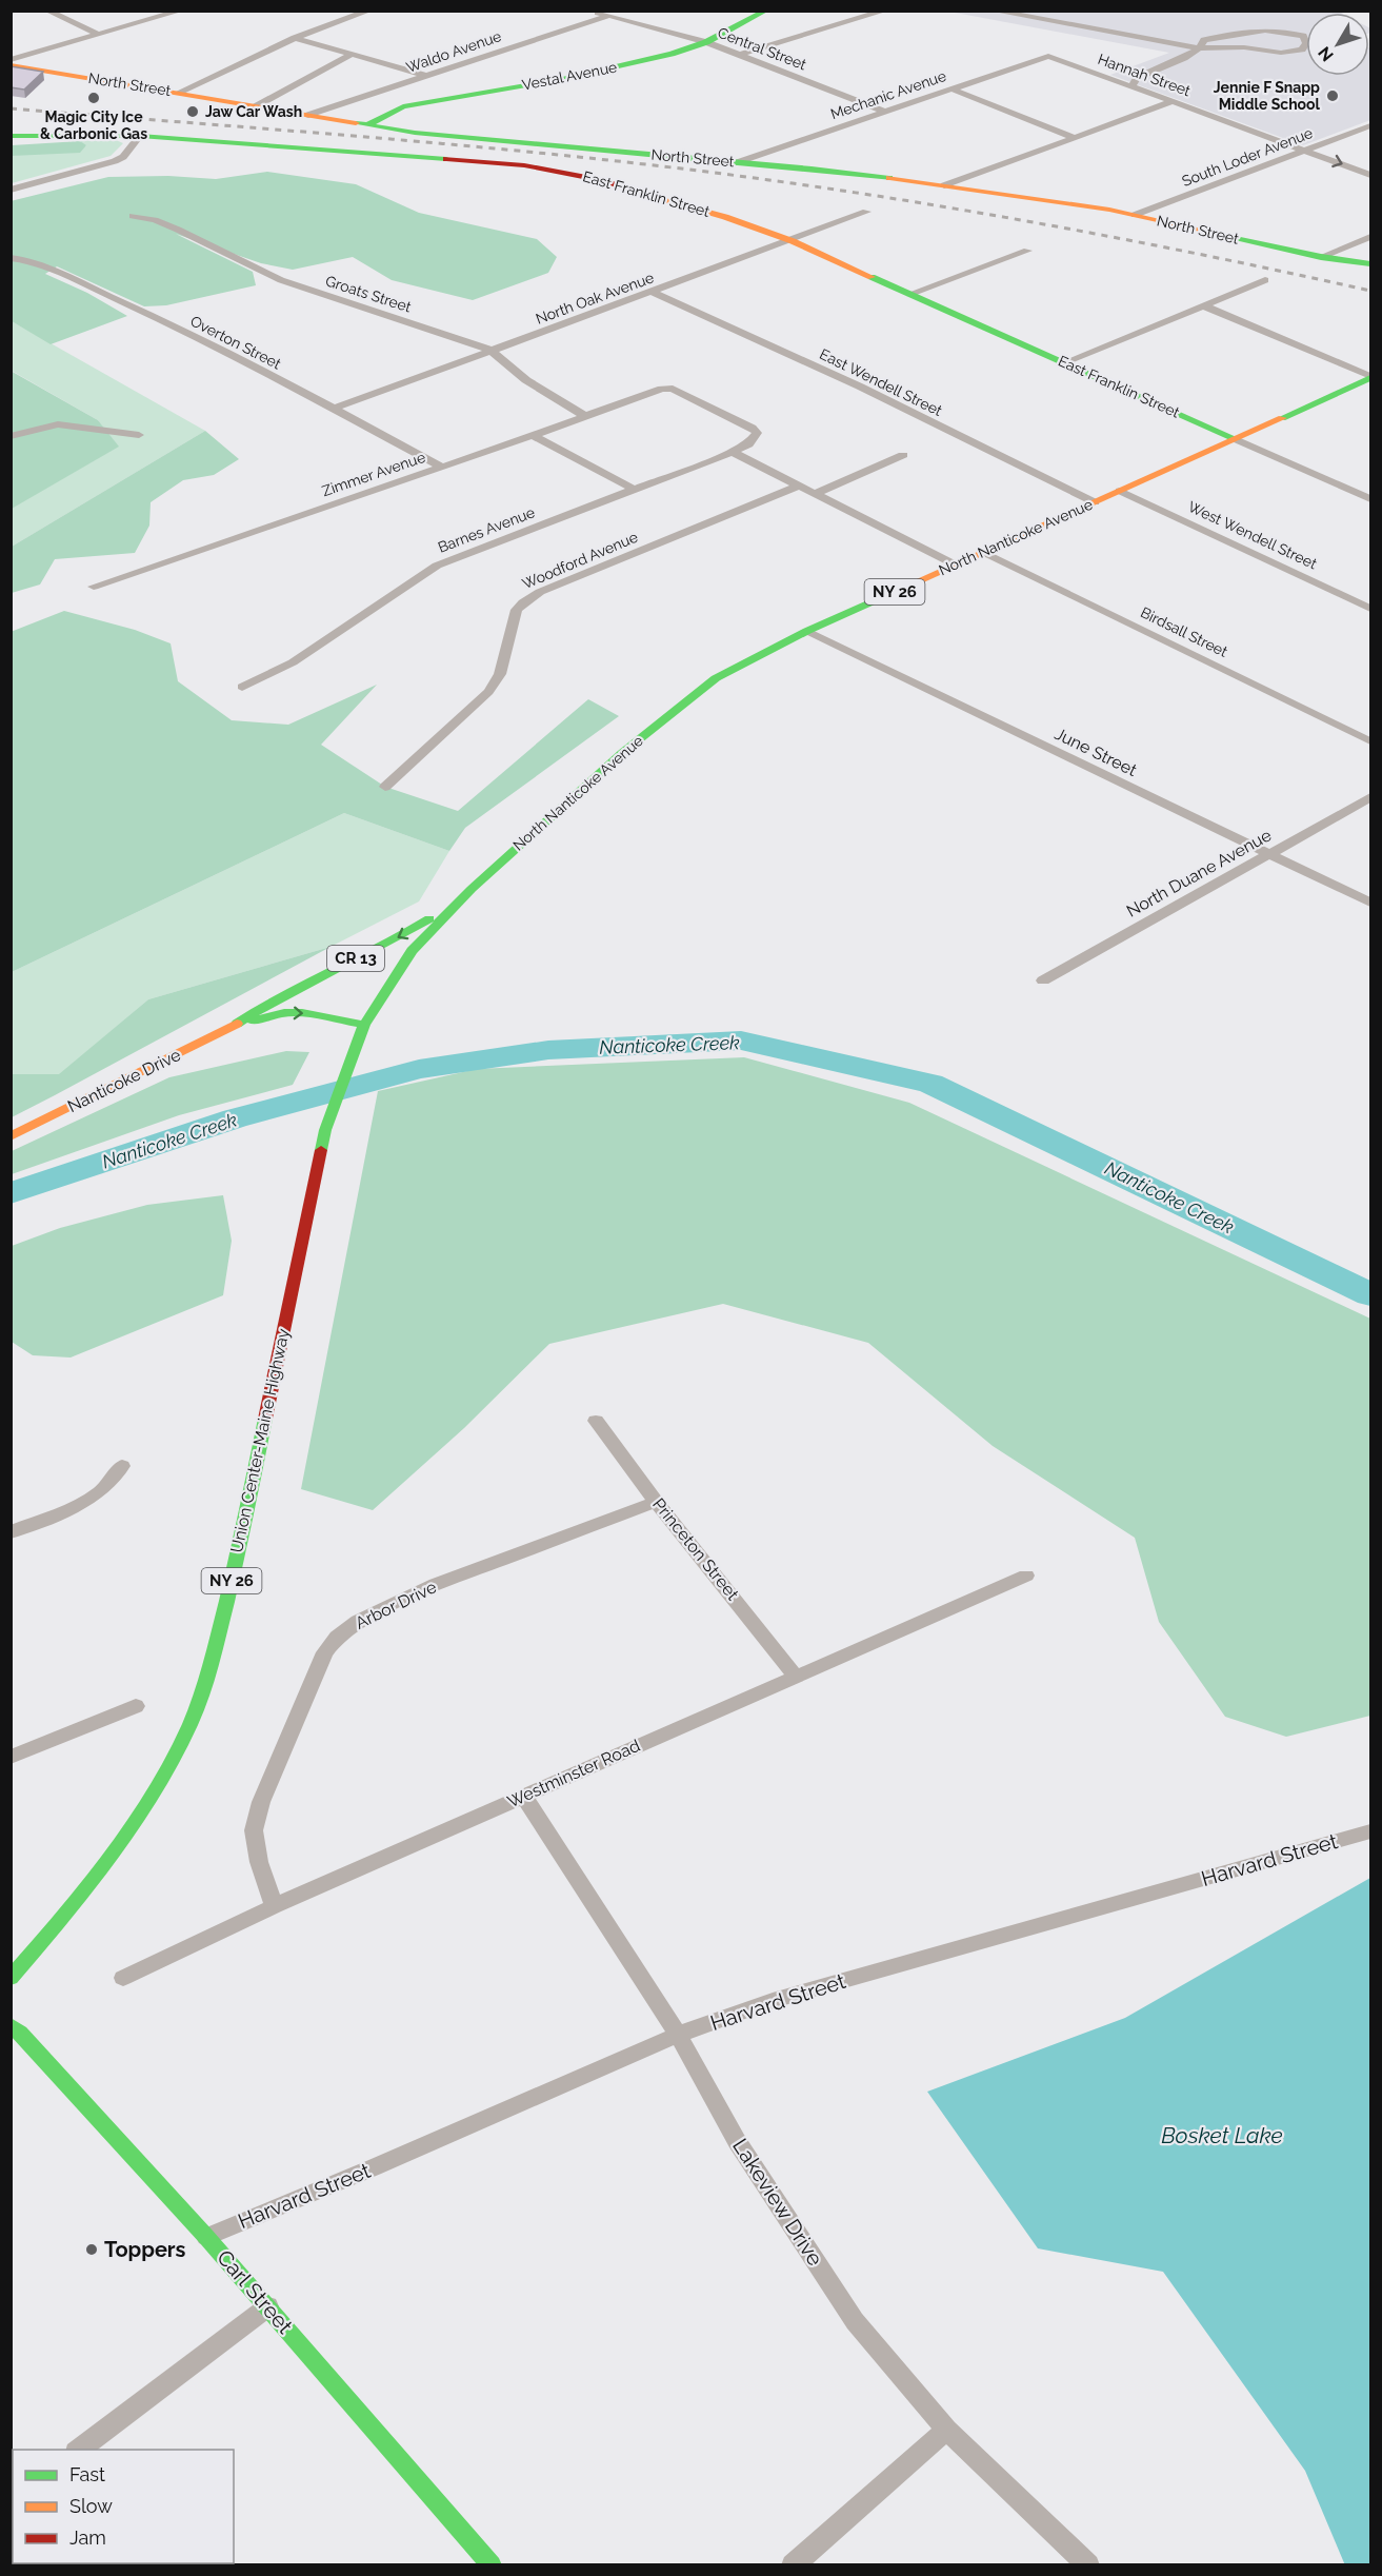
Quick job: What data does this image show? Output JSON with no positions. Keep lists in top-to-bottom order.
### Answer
{
  "streets": {
    "street": [
      "Central Street",
      "Waldo Avenue",
      "Hannah Street",
      "Vestal Avenue",
      "North Street",
      "Mechanic Avenue",
      "South Loder Avenue",
      "East Franklin Street",
      "Groats Street",
      "North Oak Avenue",
      "Overton Street",
      "East Wendell Street",
      "Zimmer Avenue",
      "Barnes Avenue",
      "West Wendell Street",
      "North Nanticoke Avenue",
      "Woodford Avenue",
      "NY 26",
      "Birdsall Street",
      "June Street",
      "North Duane Avenue",
      "CR 13",
      "Nanticoke Drive",
      "Union Center-Maine Highway",
      "Princeton Street",
      "Arbor Drive",
      "Westminster Road",
      "Harvard Street",
      "Lakeview Drive",
      "Carl Street"
    ]
  },
  "crossings": [
    ["Central Street", "Waldo Avenue"],
    ["Central Street", "Vestal Avenue"],
    ["Central Street", "Mechanic Avenue"],
    ["Waldo Avenue", "North Street"],
    ["Hannah Street", "Mechanic Avenue"],
    ["Hannah Street", "South Loder Avenue"],
    ["Vestal Avenue", "North Street"],
    ["North Street", "Mechanic Avenue"],
    ["North Street", "South Loder Avenue"],
    ["East Franklin Street", "North Oak Avenue"],
    ["East Franklin Street", "North Nanticoke Avenue"],
    ["Groats Street", "North Oak Avenue"],
    ["Groats Street", "Zimmer Avenue"],
    ["North Oak Avenue", "Overton Street"],
    ["North Oak Avenue", "East Wendell Street"],
    ["Overton Street", "Zimmer Avenue"],
    ["East Wendell Street", "North Nanticoke Avenue"],
    ["Zimmer Avenue", "Barnes Avenue"],
    ["West Wendell Street", "North Nanticoke Avenue"],
    ["North Nanticoke Avenue", "Birdsall Street"],
    ["North Nanticoke Avenue", "June Street"],
    ["North Nanticoke Avenue", "CR 13"],
    ["North Nanticoke Avenue", "Union Center-Maine Highway"],
    ["June Street", "North Duane Avenue"],
    ["CR 13", "Nanticoke Drive"],
    ["CR 13", "Union Center-Maine Highway"],
    ["Princeton Street", "Arbor Drive"],
    ["Princeton Street", "Westminster Road"],
    ["Arbor Drive", "Westminster Road"],
    ["Westminster Road", "Lakeview Drive"],
    ["Harvard Street", "Lakeview Drive"],
    ["Harvard Street", "Carl Street"]
  ],
  "water": ["Nanticoke Creek", "Bosket Lake"],
  "places": [
    "Jennie F Snapp Middle School",
    "Magic City Ice & Carbonic Gas",
    "Jaw Car Wash",
    "Toppers"
  ],
  "legend": ["Fast", "Slow", "Jam"],
  "north": "bottom left"
}
